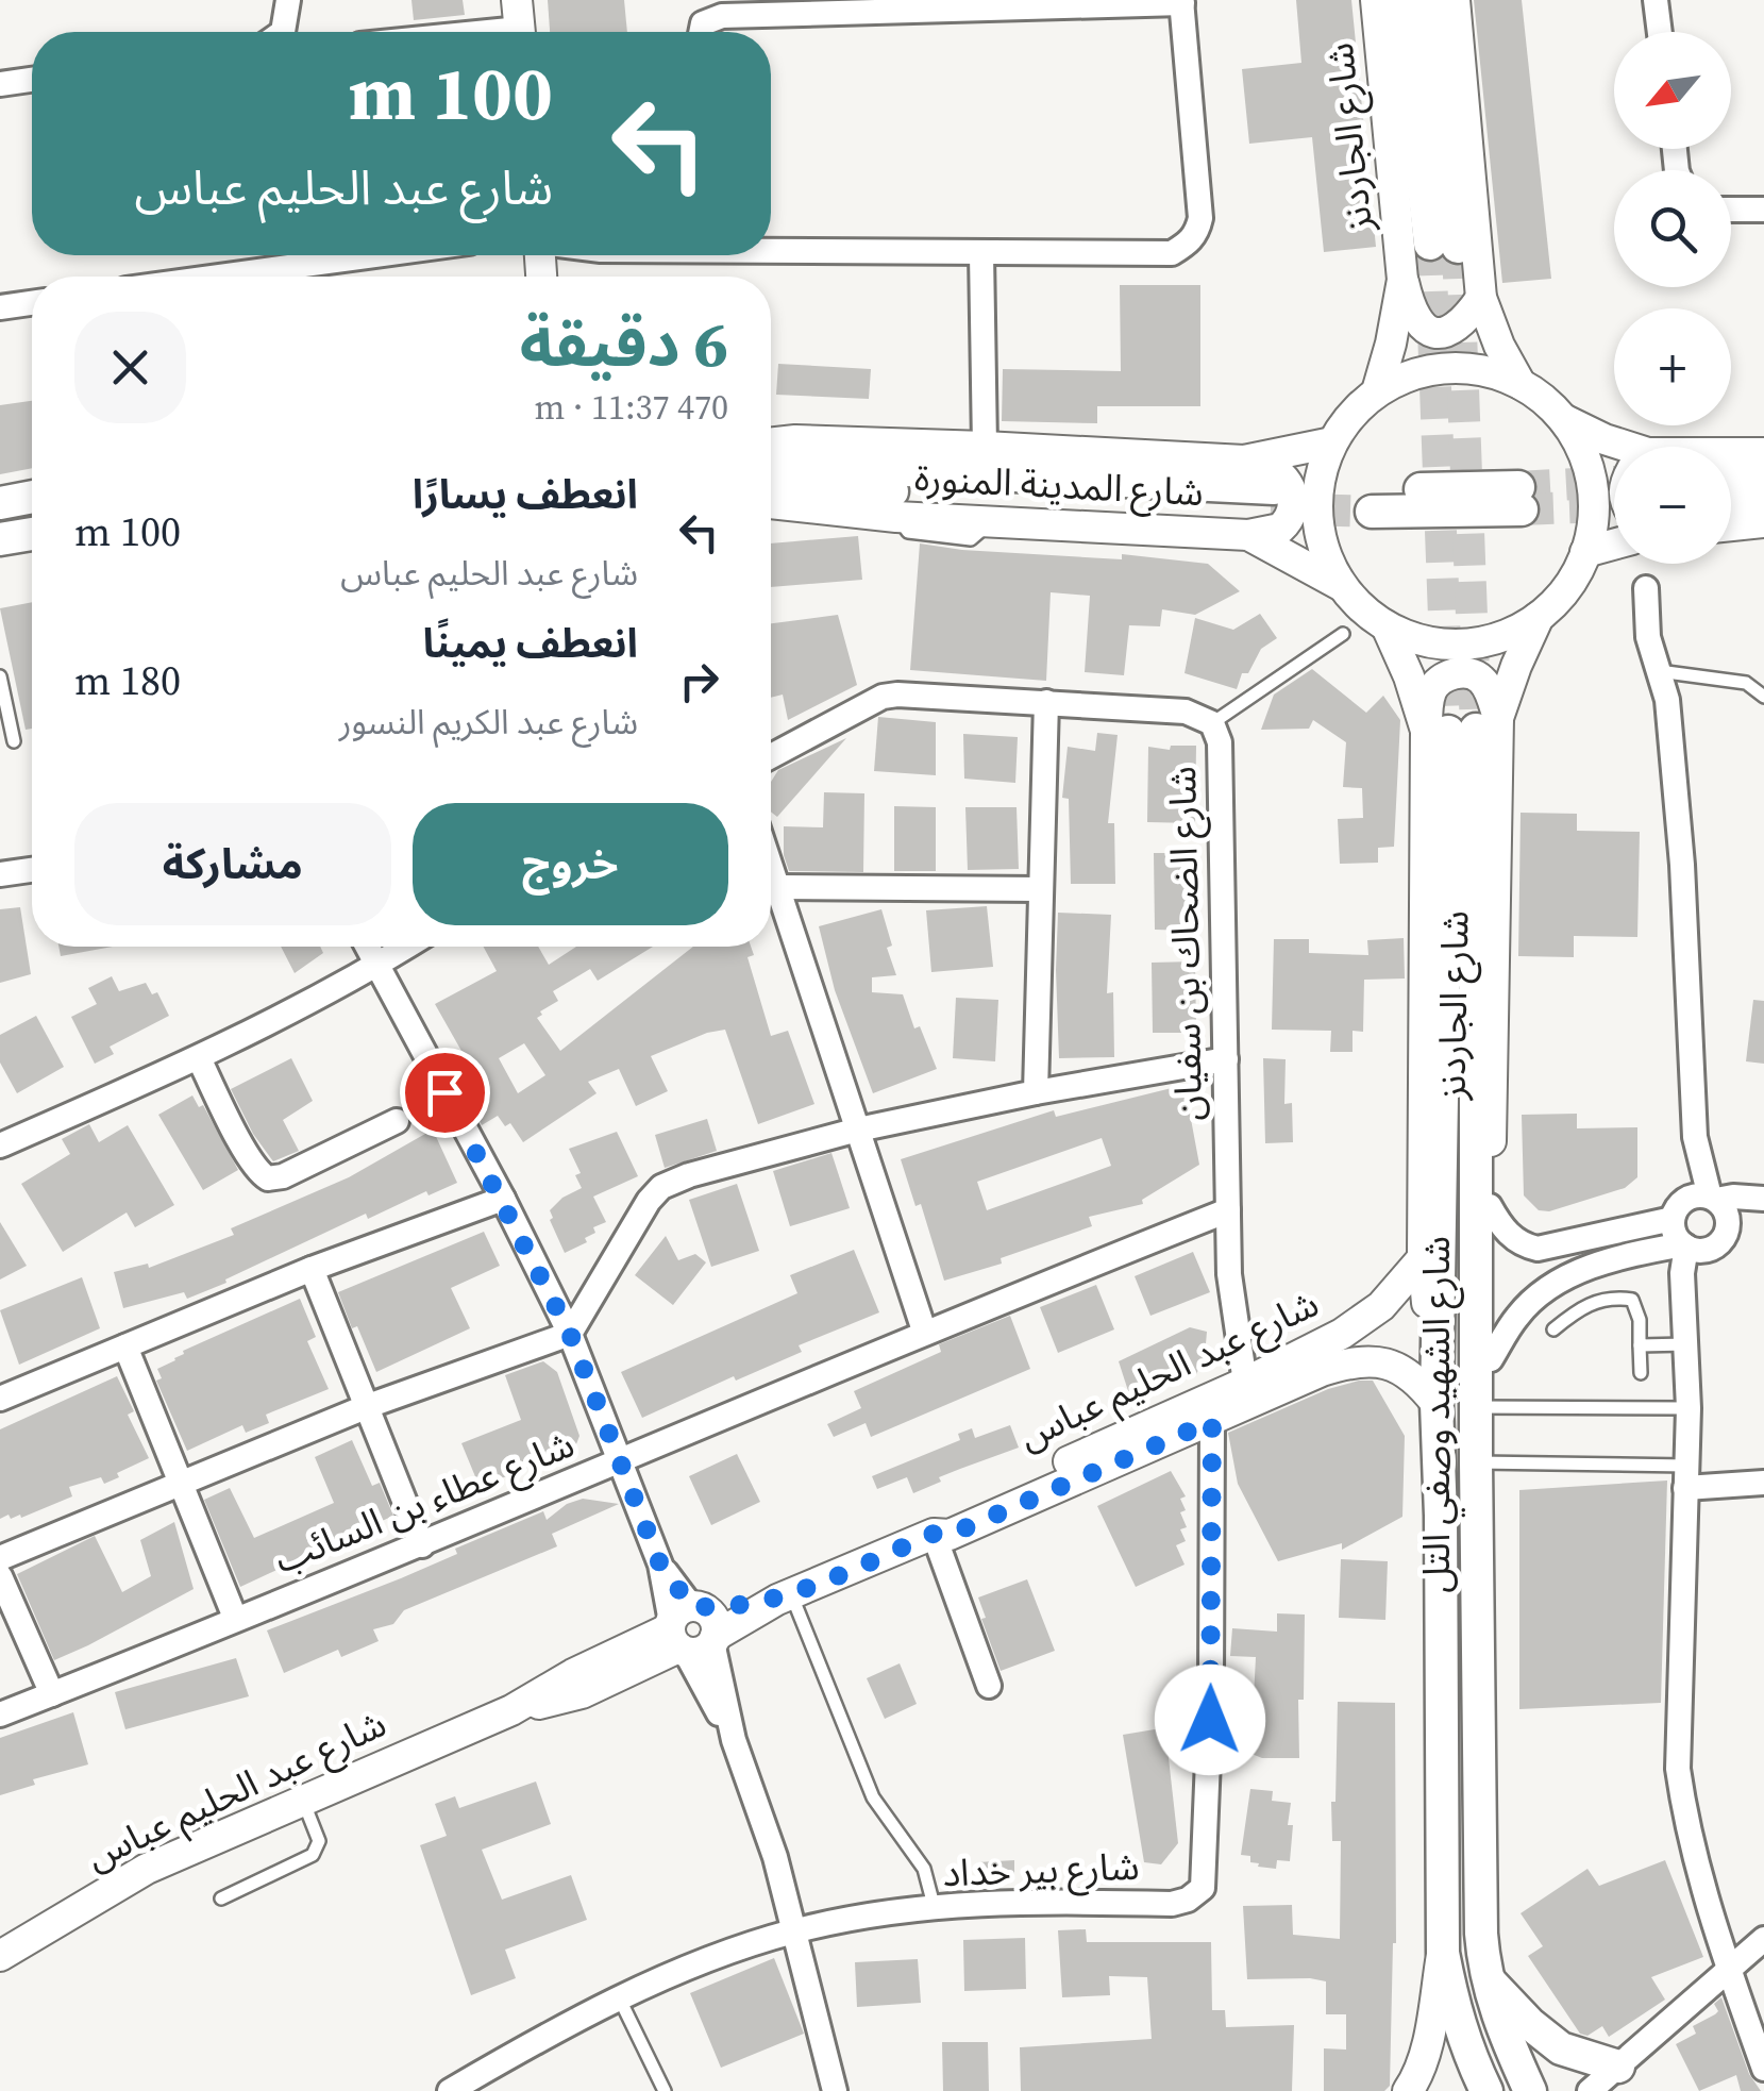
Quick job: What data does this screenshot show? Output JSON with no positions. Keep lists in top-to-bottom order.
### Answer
{
  "streets": {
    "main road": ["شارع المدينة المنورة", "شارع الشهيد وصفي التل"],
    "street": [
      "شارع الجاردنز",
      "شارع الضحاك بن سفيان",
      "شارع عبد الحليم عباس",
      "شارع عطاء بن السائب",
      "شارع بير خداد"
    ]
  },
  "crossings": [
    ["شارع الجاردنز", "شارع المدينة المنورة"],
    ["شارع الجاردنز", "شارع عبد الحليم عباس"],
    ["شارع الجاردنز", "شارع الشهيد وصفي التل"],
    ["شارع الضحاك بن سفيان", "شارع عبد الحليم عباس"],
    ["شارع الضحاك بن سفيان", "شارع عطاء بن السائب"],
    ["شارع عبد الحليم عباس", "شارع الشهيد وصفي التل"],
    ["شارع عبد الحليم عباس", "شارع بير خداد"]
  ],
  "north": "bottom left",
  "page": {
    "map_buttons": ["+", "−"],
    "turn": ["100 m", "شارع عبد الحليم عباس"],
    "heading": ["6 دقيقة", "470 m · 11:37"],
    "list": [
      {
        "name": "انعطف يسارًا",
        "note": "شارع عبد الحليم عباس",
        "value": "100 m"
      },
      {
        "name": "انعطف يمينًا",
        "note": "شارع عبد الكريم النسور",
        "value": "180 m"
      }
    ],
    "buttons": ["خروج", "مشاركة"]
  }
}
